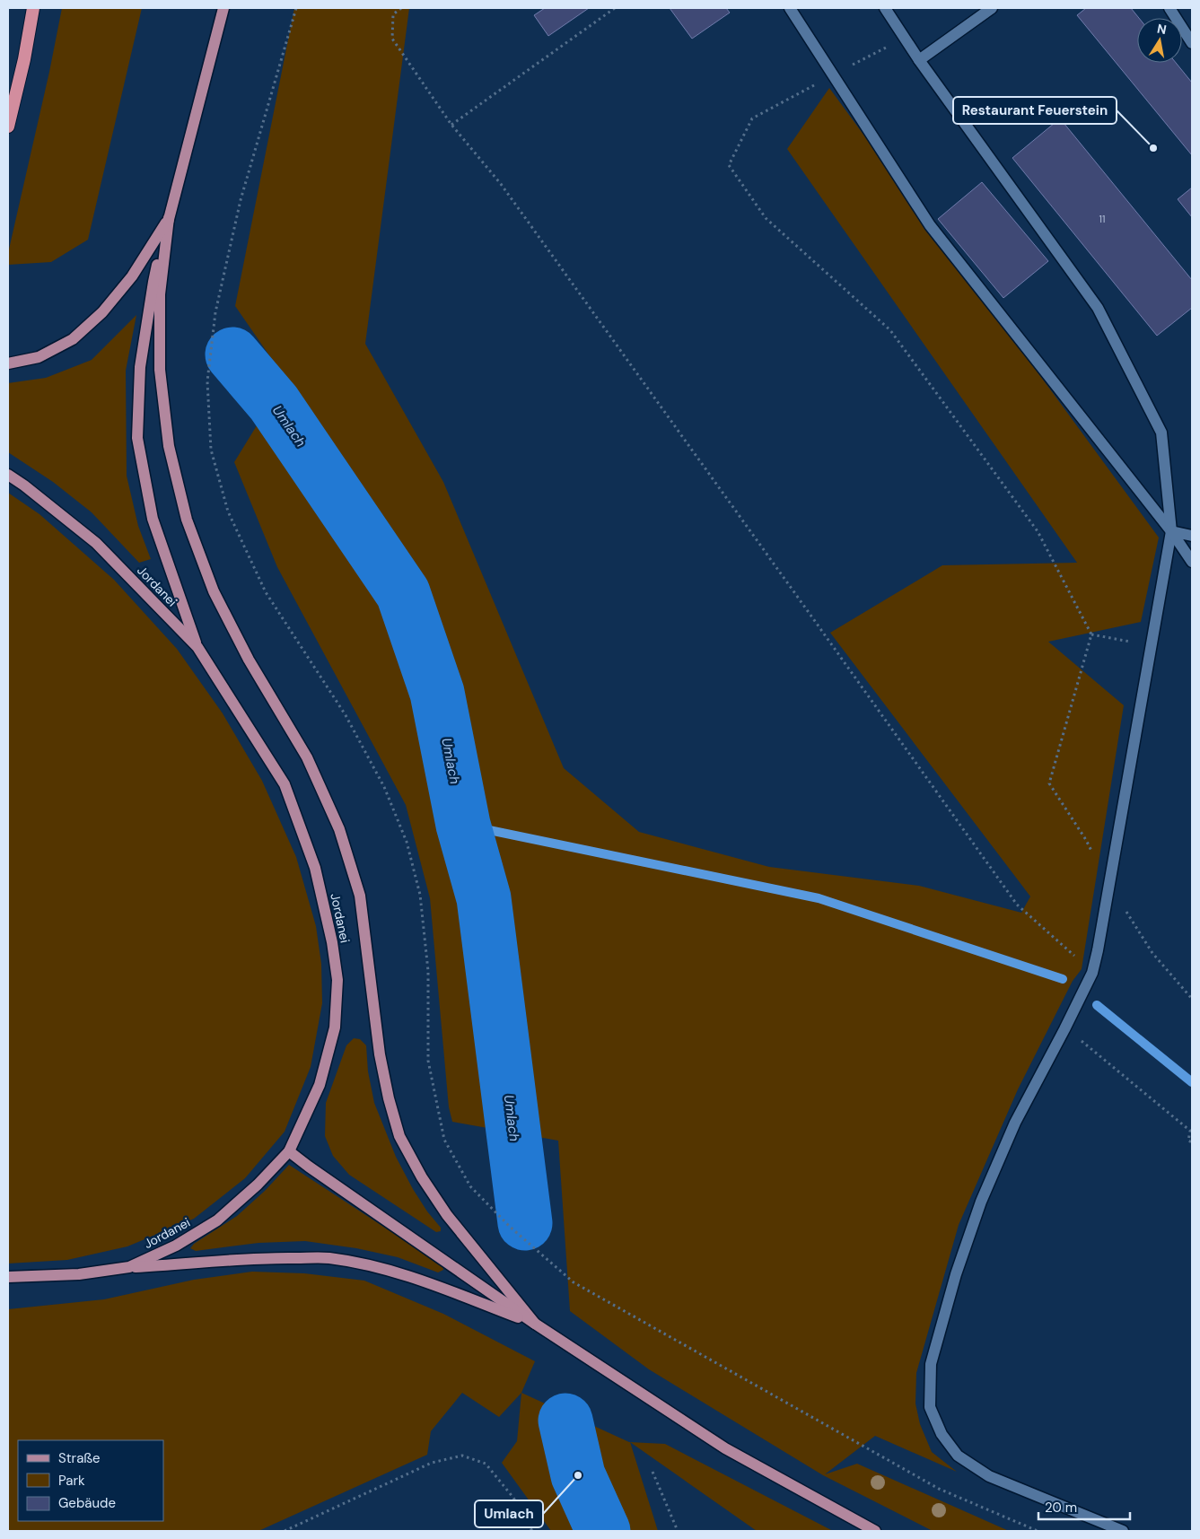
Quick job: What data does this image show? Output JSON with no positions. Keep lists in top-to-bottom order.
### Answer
{
  "streets": {
    "main road": ["Jordanei"]
  },
  "water": ["Umlach"],
  "places": ["Restaurant Feuerstein", "Umlach"],
  "house_numbers": ["11"],
  "legend": ["Straße", "Park", "Gebäude"],
  "scale_bar": "20 m",
  "north": "top"
}
